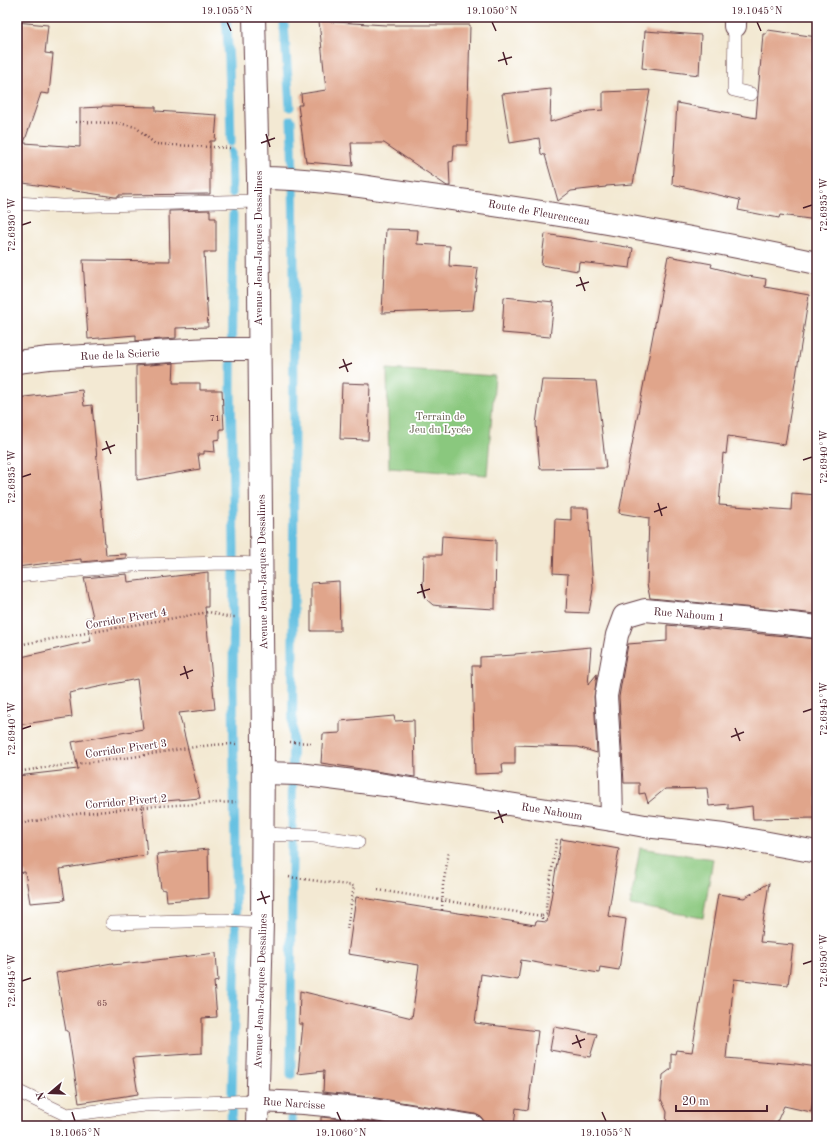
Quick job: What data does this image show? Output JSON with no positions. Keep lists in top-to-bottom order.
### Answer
{
  "streets": {
    "street": [
      "Route de Fleurenceau",
      "Avenue Jean-Jacques Dessalines",
      "Rue de la Scierie",
      "Rue Nahoum 1",
      "Rue Nahoum",
      "Rue Narcisse"
    ],
    "path": ["Corridor Pivert 4", "Corridor Pivert 3", "Corridor Pivert 2"]
  },
  "crossings": [
    ["Route de Fleurenceau", "Avenue Jean-Jacques Dessalines"],
    ["Avenue Jean-Jacques Dessalines", "Rue de la Scierie"],
    ["Avenue Jean-Jacques Dessalines", "Rue Nahoum"],
    ["Avenue Jean-Jacques Dessalines", "Rue Narcisse"],
    ["Rue Nahoum 1", "Rue Nahoum"]
  ],
  "parks": ["Terrain de Jeu du Lycée"],
  "house_numbers": ["71", "65"],
  "scale_bar": "20 m",
  "north": "left",
  "coordinates": [
    "19.1055°N",
    "19.1050°N",
    "19.1045°N",
    "72.6935°W",
    "72.6930°W",
    "72.6940°W",
    "72.6945°W",
    "72.6950°W",
    "19.1065°N",
    "19.1060°N"
  ]
}
